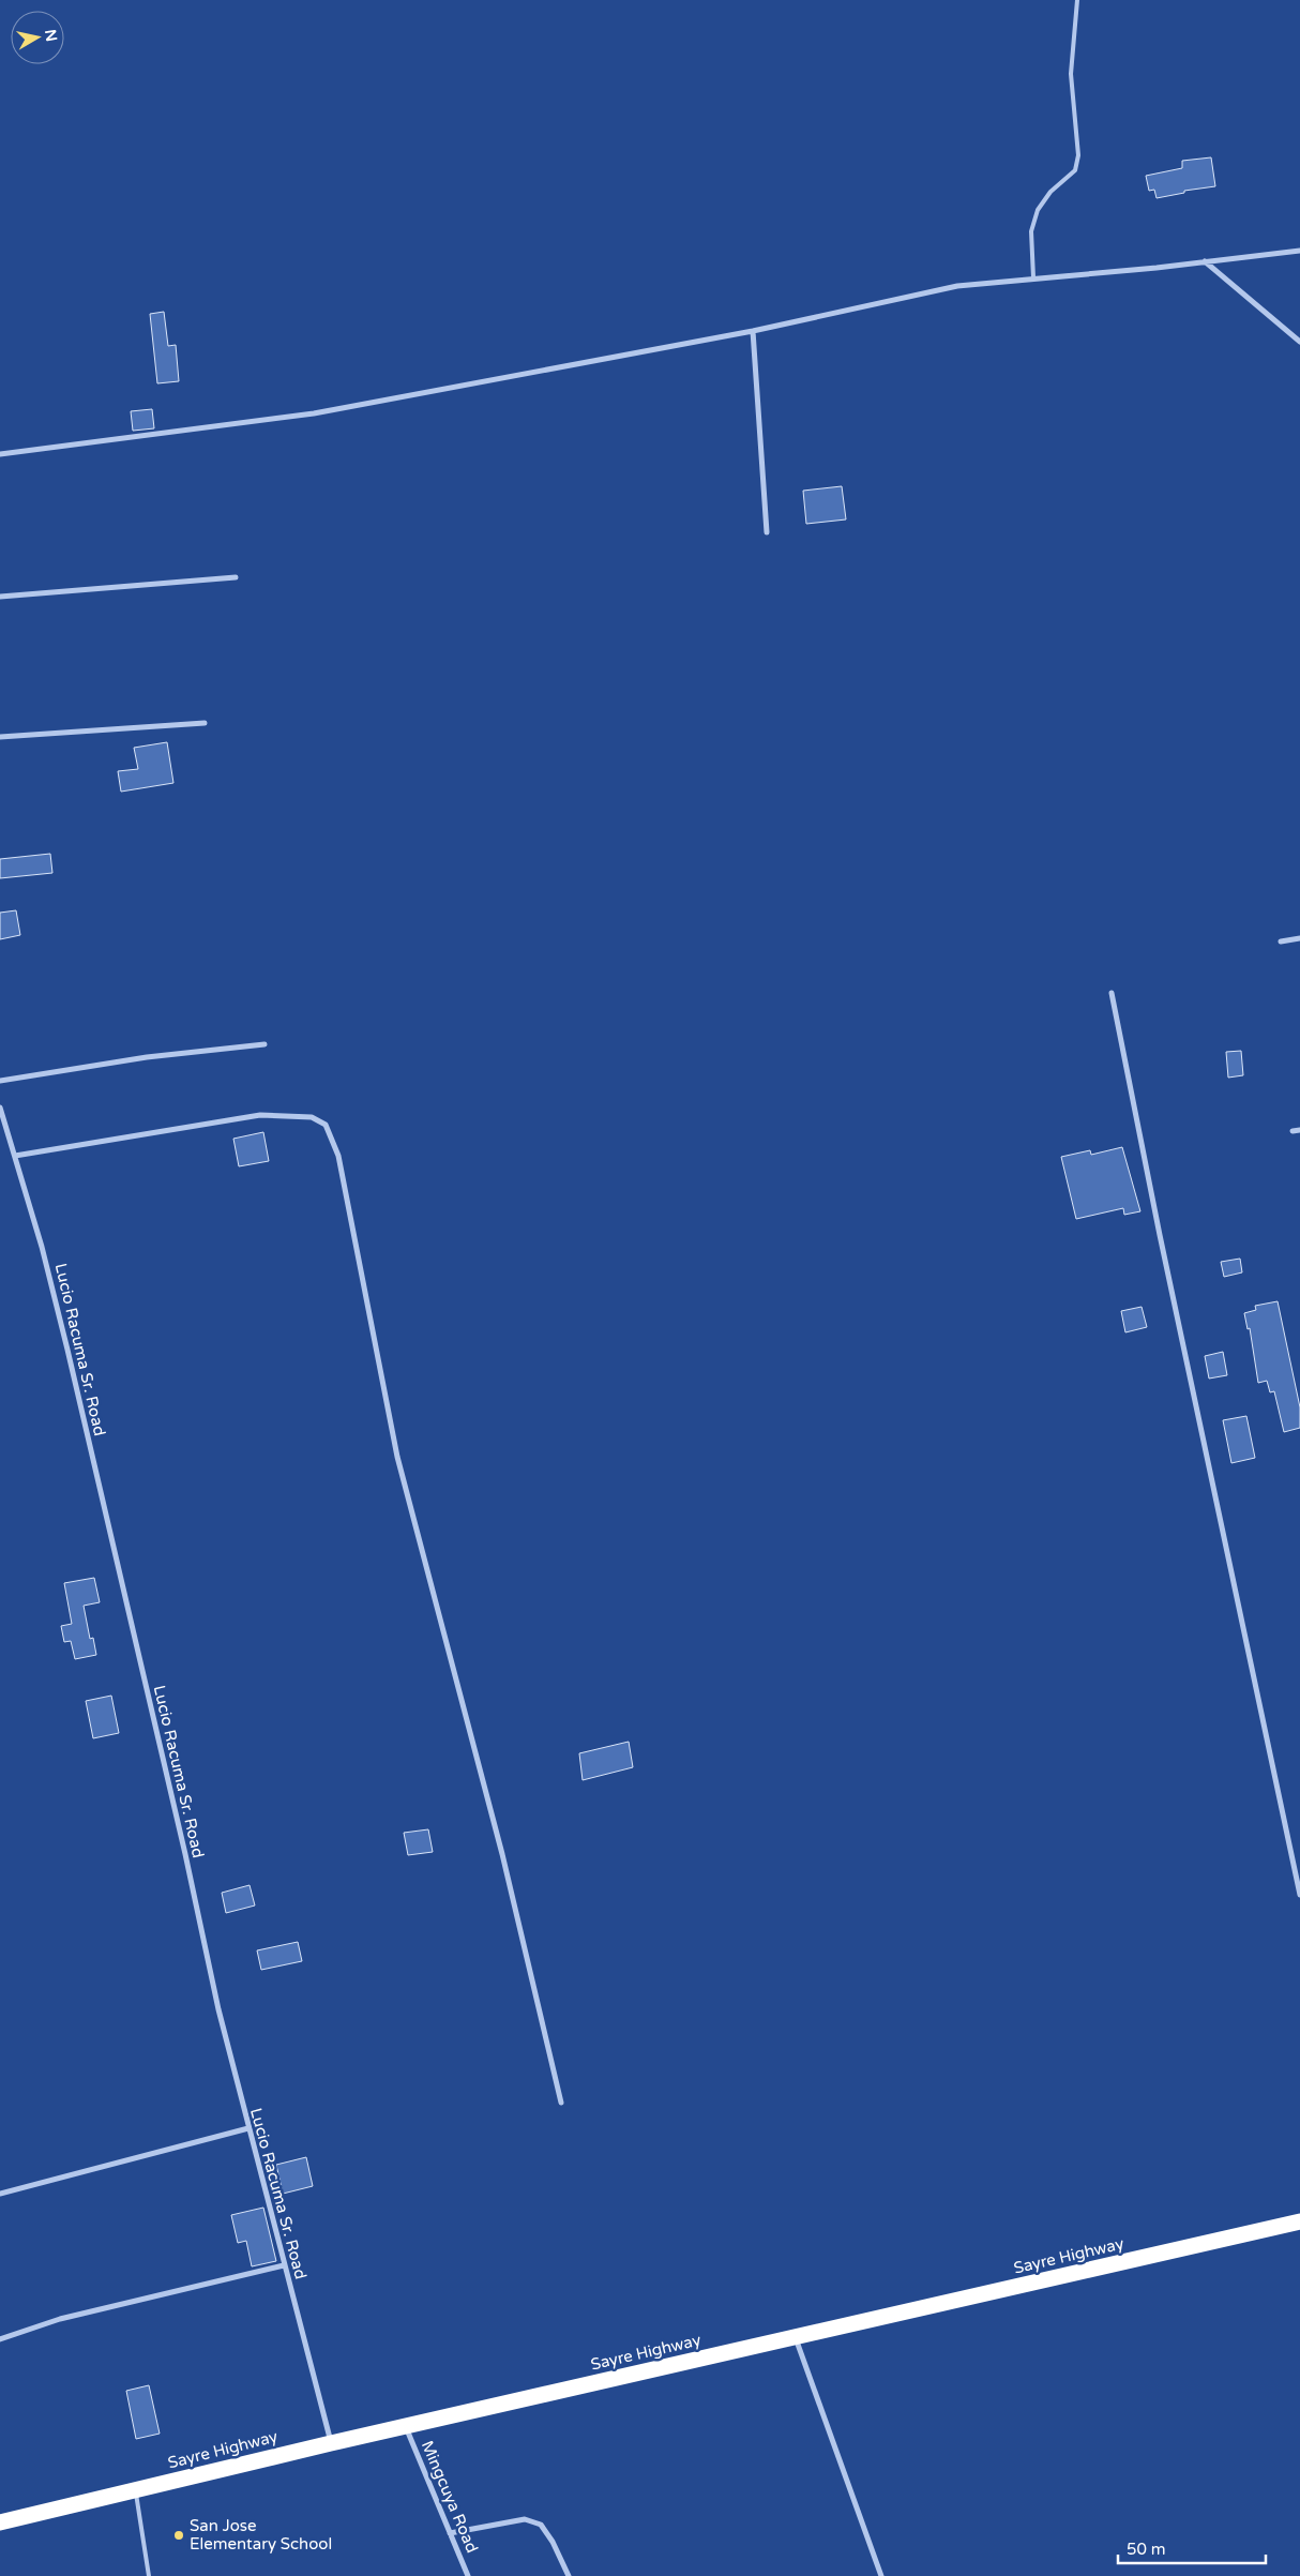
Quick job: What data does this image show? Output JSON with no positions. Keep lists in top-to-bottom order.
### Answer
{
  "streets": {
    "highway": ["Sayre Highway"],
    "street": ["Lucio Racuma Sr. Road", "Mingcuya Road"]
  },
  "crossings": [
    ["Lucio Racuma Sr. Road", "Sayre Highway"],
    ["Sayre Highway", "Mingcuya Road"]
  ],
  "places": ["San Jose Elementary School"],
  "scale_bar": "50 m",
  "north": "right"
}
